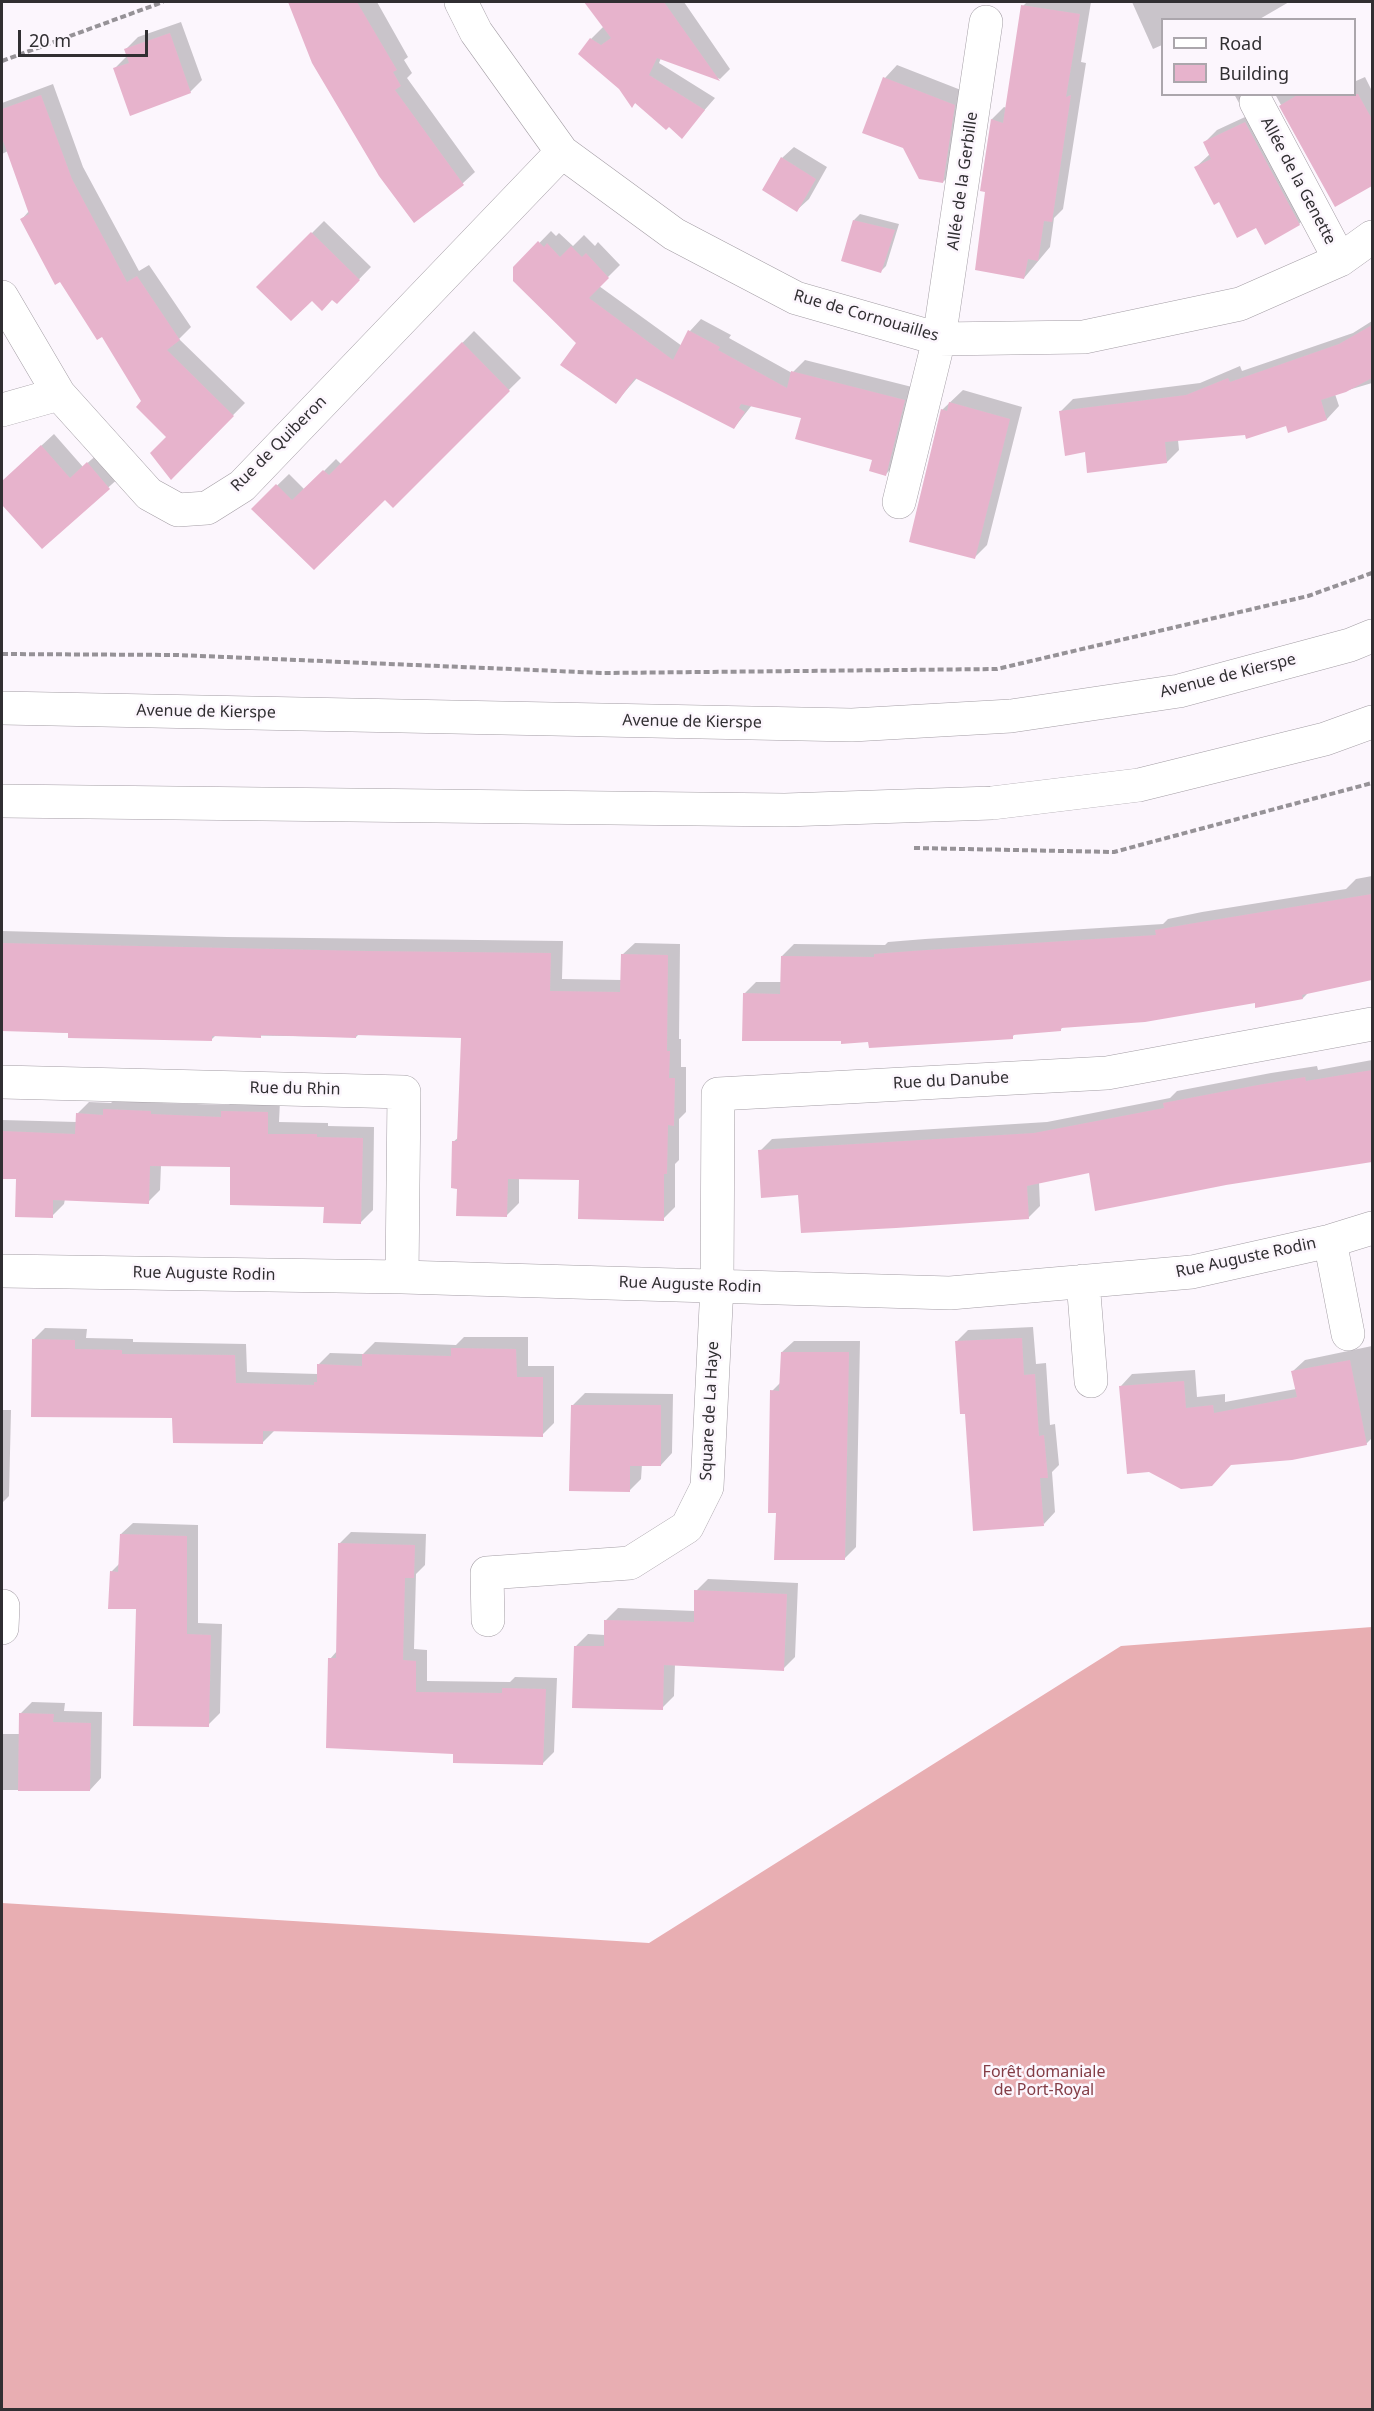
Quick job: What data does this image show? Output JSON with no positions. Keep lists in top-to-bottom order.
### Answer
{
  "streets": {
    "street": [
      "Allée de la Gerbille",
      "Allée de la Genette",
      "Rue de Cornouailles",
      "Rue de Quiberon",
      "Avenue de Kierspe",
      "Rue du Danube",
      "Rue du Rhin",
      "Rue Auguste Rodin",
      "Square de La Haye"
    ]
  },
  "crossings": [
    ["Allée de la Gerbille", "Rue de Cornouailles"],
    ["Allée de la Genette", "Rue de Cornouailles"],
    ["Rue de Cornouailles", "Rue de Quiberon"],
    ["Rue du Danube", "Rue Auguste Rodin"],
    ["Rue du Danube", "Square de La Haye"],
    ["Rue du Rhin", "Rue Auguste Rodin"],
    ["Rue Auguste Rodin", "Square de La Haye"]
  ],
  "parks": ["Forêt domaniale de Port-Royal"],
  "legend": ["Road", "Building"],
  "scale_bar": "20 m"
}
